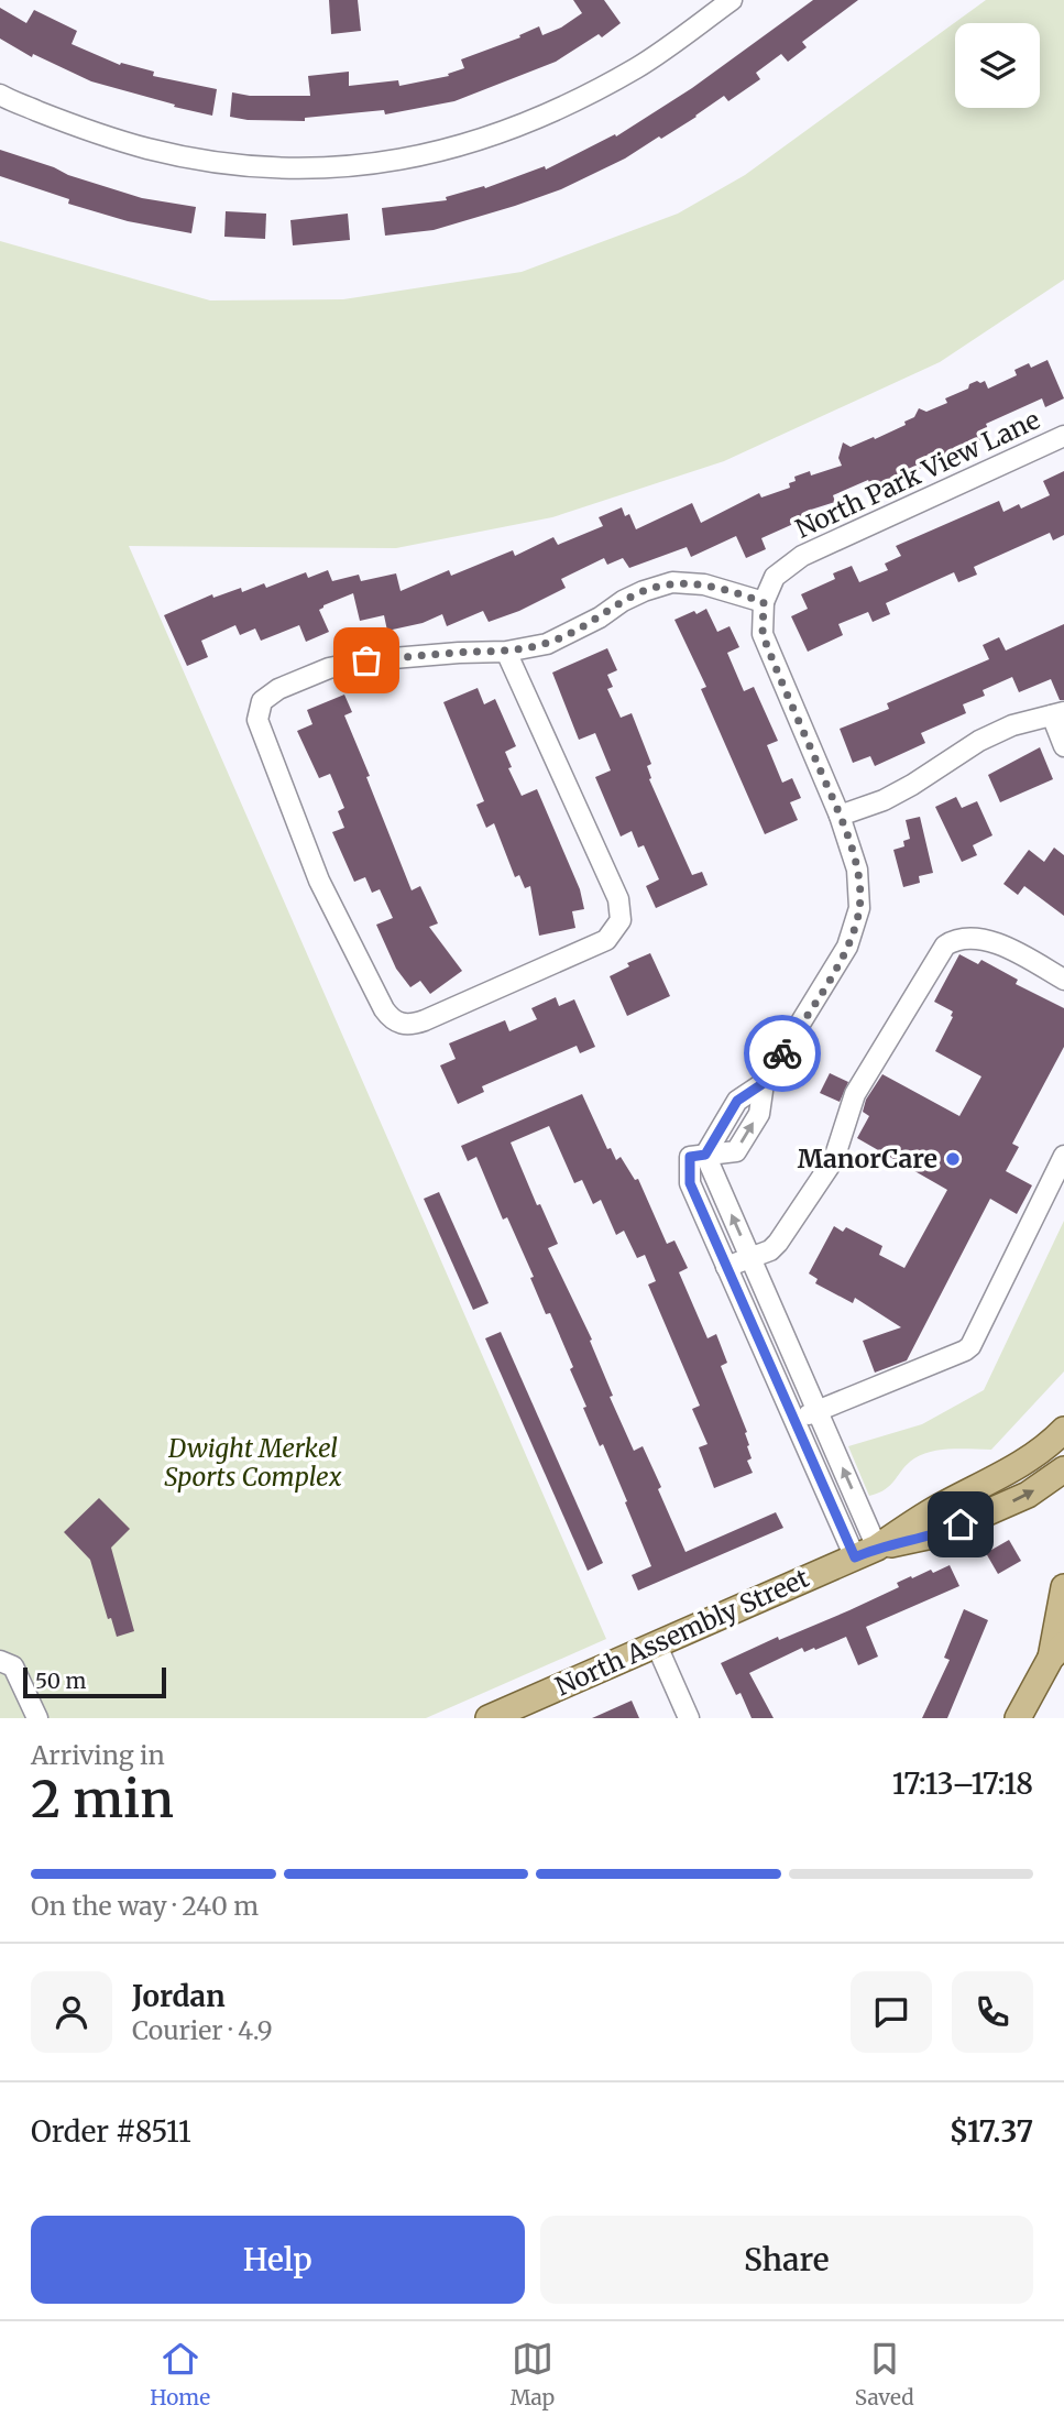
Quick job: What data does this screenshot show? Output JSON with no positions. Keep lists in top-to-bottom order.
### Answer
{
  "streets": {
    "main road": ["North Assembly Street"],
    "street": ["North Park View Lane"]
  },
  "parks": ["Dwight Merkel Sports Complex"],
  "places": ["ManorCare"],
  "scale_bar": "50 m",
  "page": {
    "scale": "50 m",
    "heading": ["2 min", "Arriving in", "17:13–17:18"],
    "panel": [
      "Jordan",
      "Courier · 4.9",
      "Order #8511",
      "$17.37"
    ],
    "bar": "On the way · 240 m",
    "buttons": ["Help", "Share"],
    "tabs": ["Home", "Map", "Saved"]
  }
}
